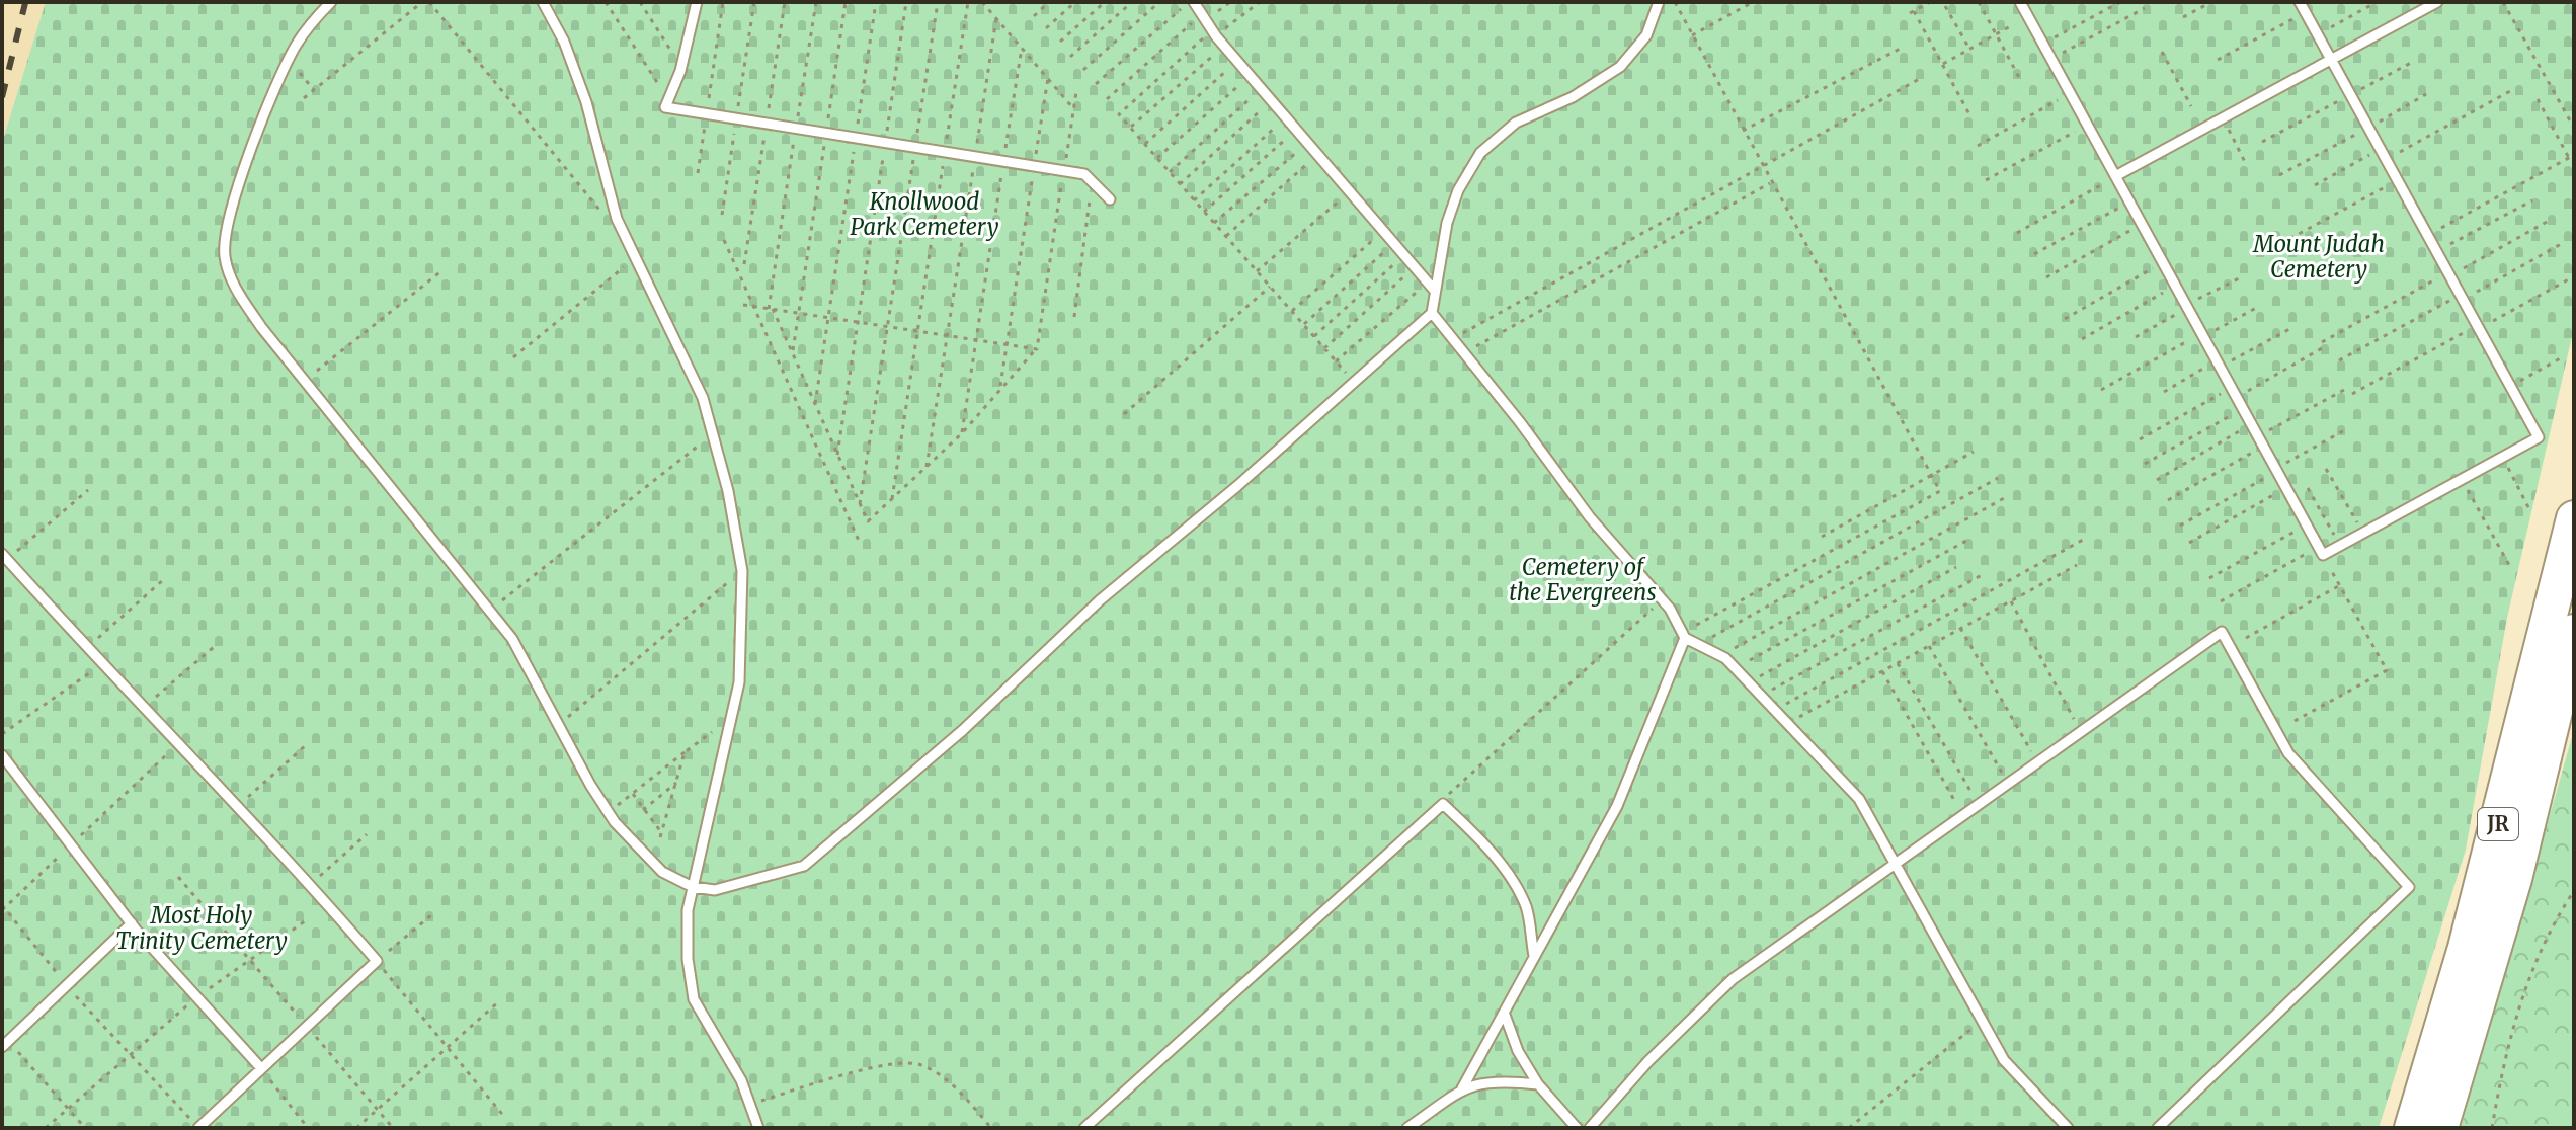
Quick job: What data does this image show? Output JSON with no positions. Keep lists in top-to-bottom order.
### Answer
{
  "streets": {
    "highway": ["JR"]
  },
  "parks": [
    "Knollwood Park Cemetery",
    "Mount Judah Cemetery",
    "Cemetery of the Evergreens",
    "Most Holy Trinity Cemetery"
  ]
}
